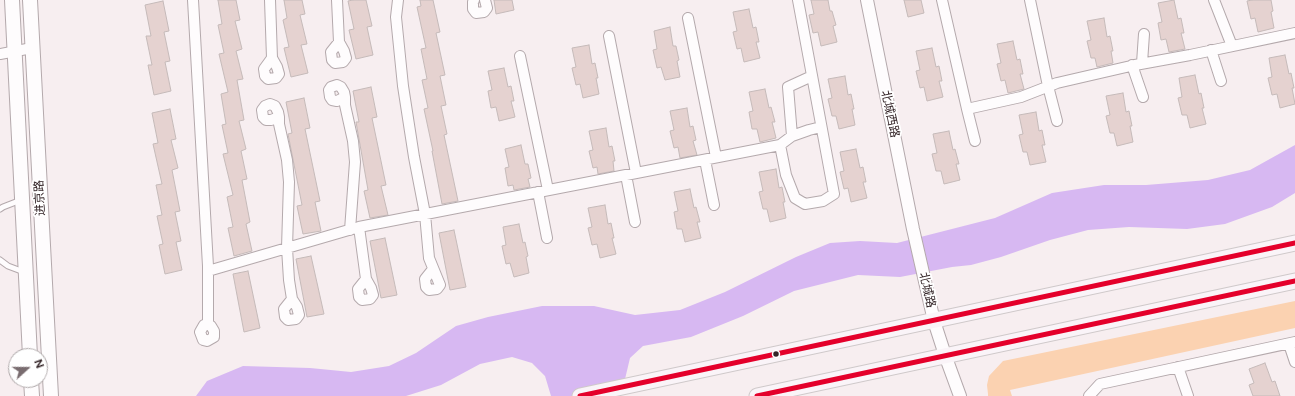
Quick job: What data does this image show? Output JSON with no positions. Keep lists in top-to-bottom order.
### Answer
{
  "streets": {
    "main road": ["进京路"],
    "street": ["北城西路", "北城路"]
  },
  "crossings": [
    ["北城西路", "北城路"]
  ],
  "north": "right"
}
